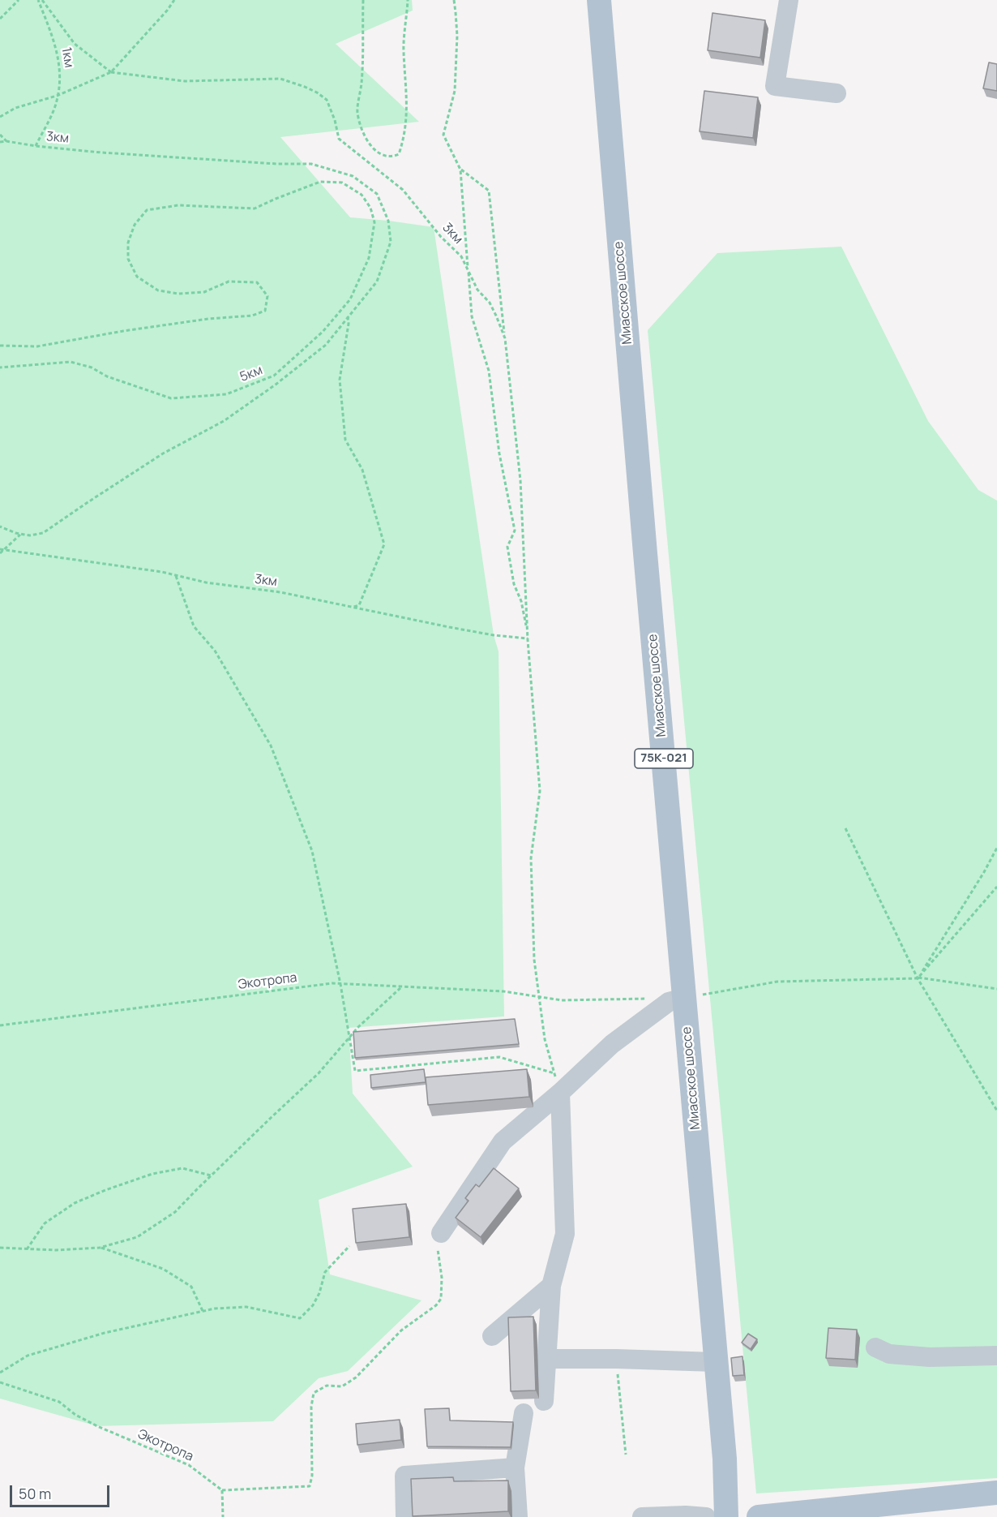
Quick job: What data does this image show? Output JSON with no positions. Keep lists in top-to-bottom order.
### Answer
{
  "streets": {
    "main road": ["Миасское шоссе", "75К-021"],
    "path": [
      "1км",
      "3км",
      "5км",
      "Экотропа"
    ]
  },
  "crossings": [
    ["1км", "3км"],
    ["Миасское шоссе", "Экотропа"]
  ],
  "scale_bar": "50 m"
}
